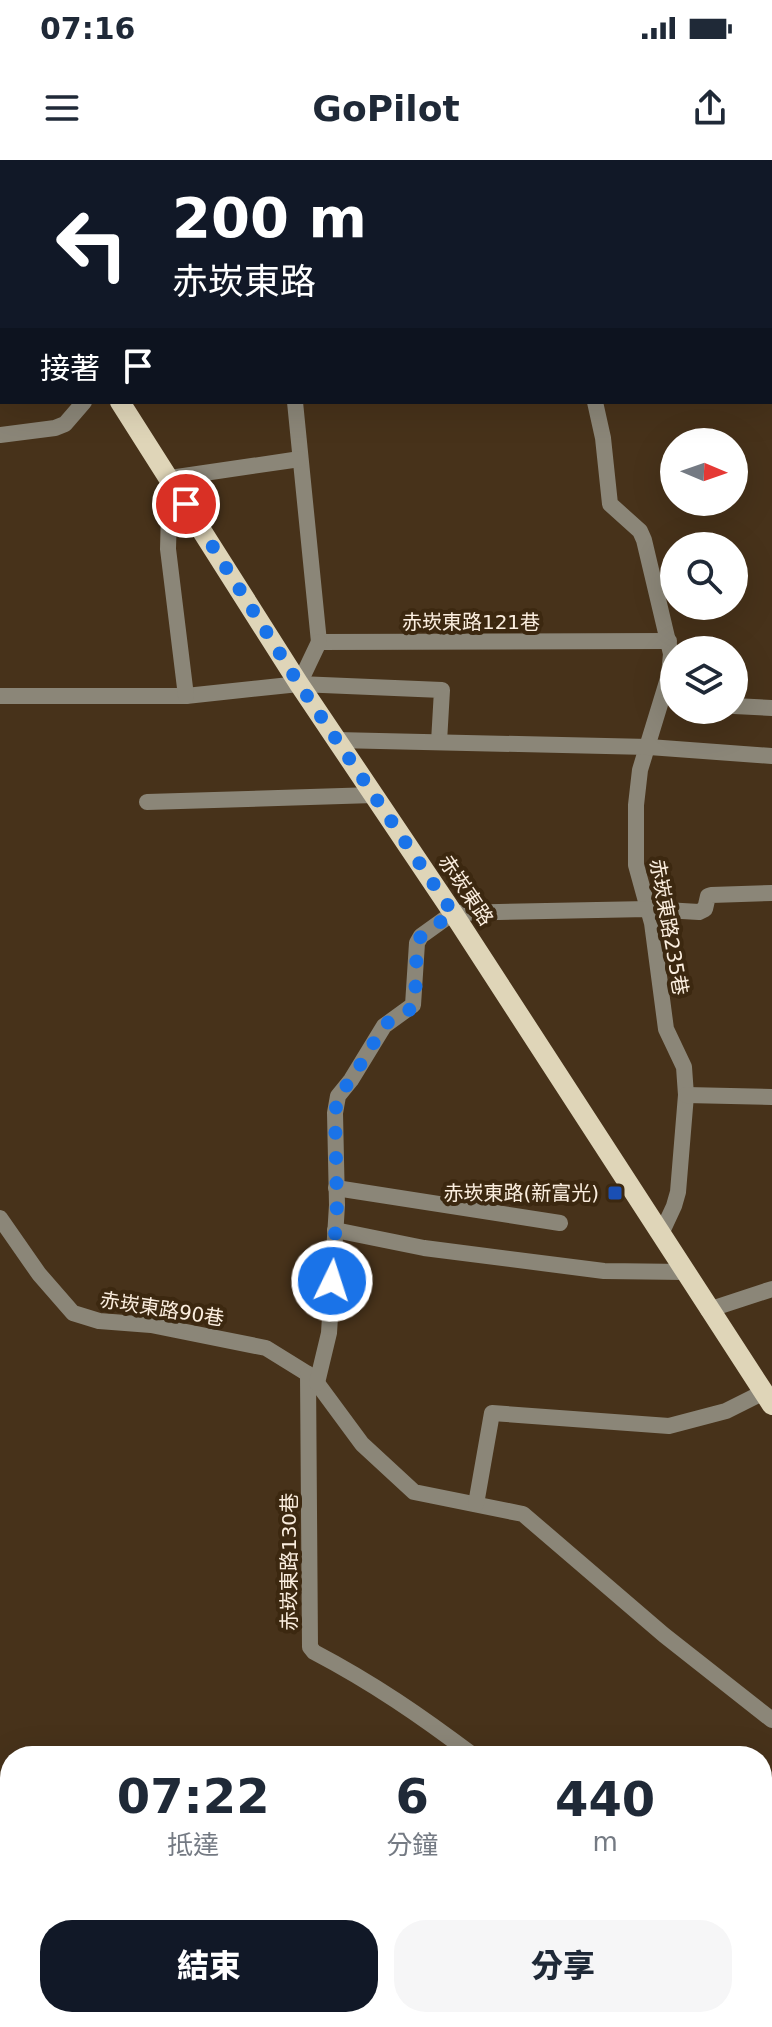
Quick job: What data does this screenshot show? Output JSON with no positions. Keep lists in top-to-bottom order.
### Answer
{
  "streets": {
    "main road": ["赤崁東路"],
    "street": [
      "赤崁東路121巷",
      "赤崁東路235巷",
      "赤崁東路90巷",
      "赤崁東路130巷"
    ]
  },
  "crossings": [
    ["赤崁東路", "赤崁東路235巷"],
    ["赤崁東路", "赤崁東路130巷"],
    ["赤崁東路90巷", "赤崁東路130巷"]
  ],
  "places": {
    "transit": ["赤崁東路(新富光)"]
  },
  "north": "right",
  "page": {
    "status": "07:16",
    "header": "GoPilot",
    "turn": ["200 m", "赤崁東路"],
    "then": "接著",
    "eta": [
      "07:22",
      "抵達",
      "6",
      "分鐘",
      "440",
      "m"
    ],
    "buttons": ["結束", "分享"]
  }
}
